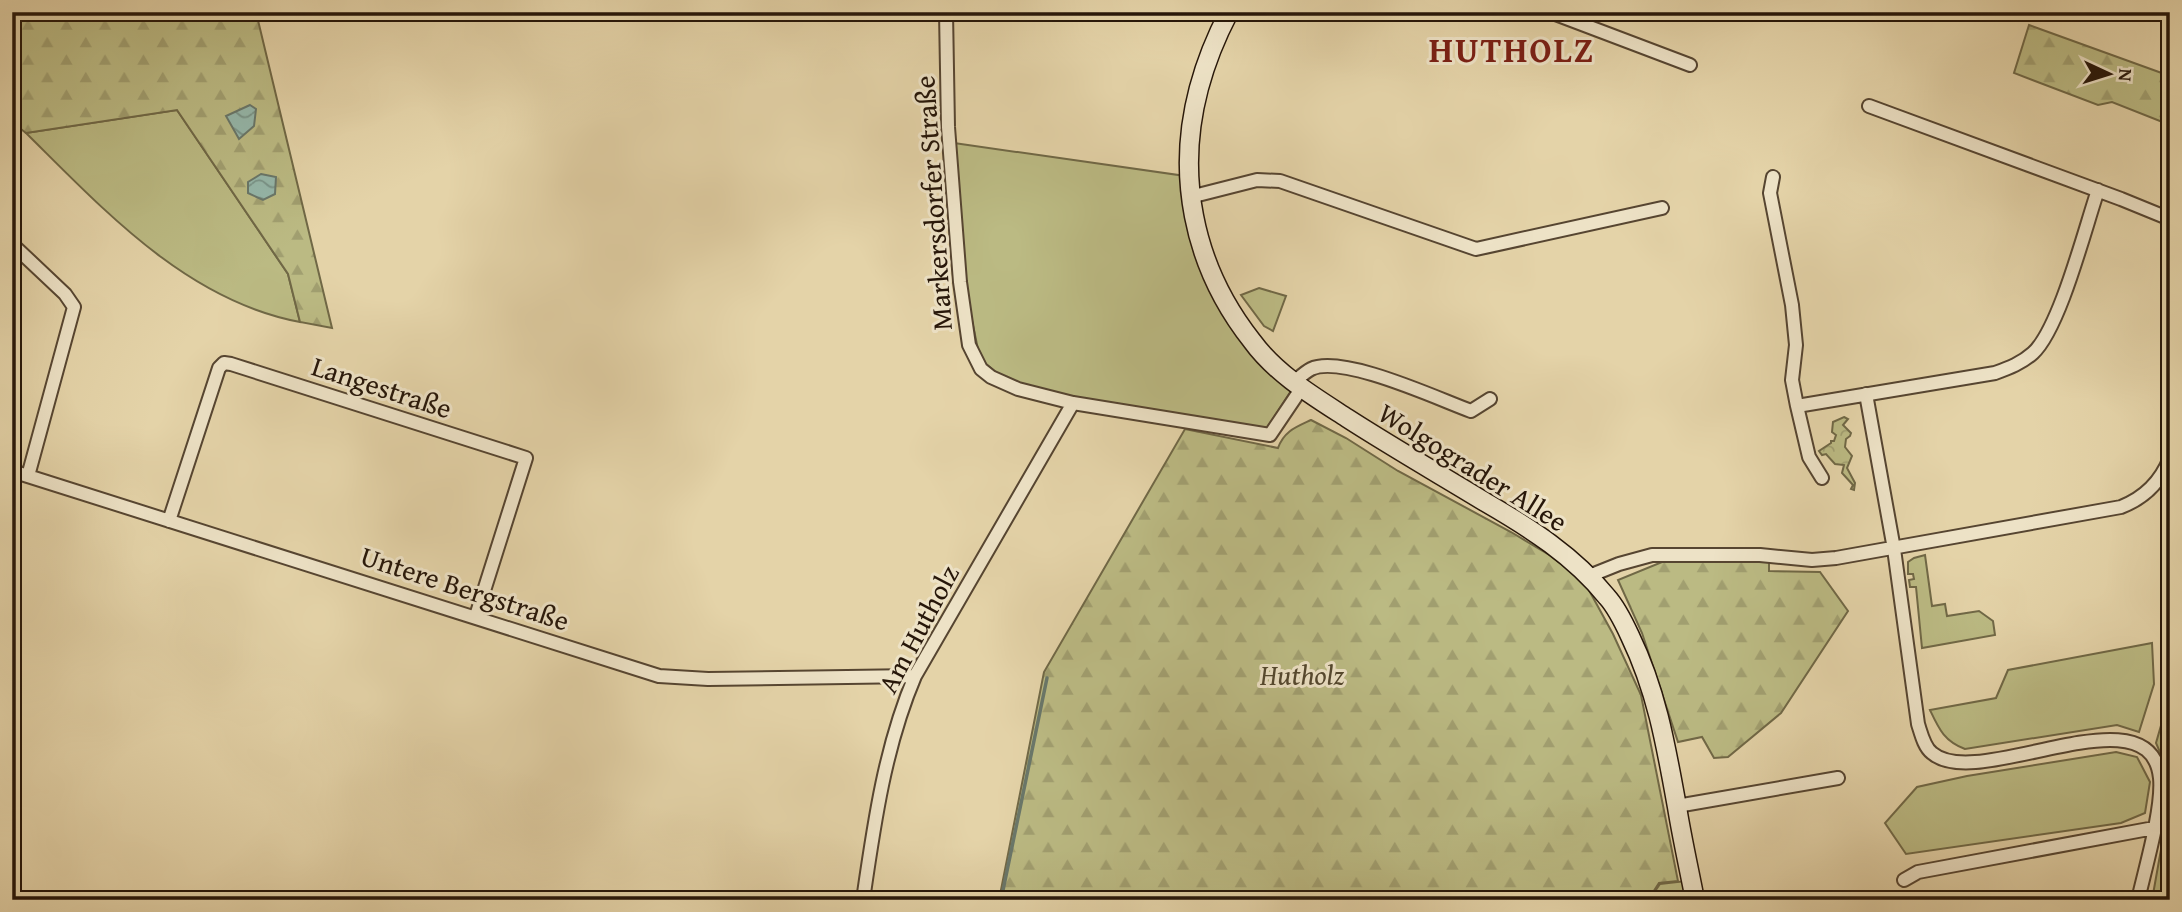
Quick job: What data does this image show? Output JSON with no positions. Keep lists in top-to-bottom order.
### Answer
{
  "streets": {
    "main road": ["Wolgograder Allee"],
    "street": [
      "Markersdorfer Straße",
      "Langestraße",
      "Untere Bergstraße",
      "Am Hutholz"
    ]
  },
  "crossings": [
    ["Markersdorfer Straße", "Wolgograder Allee"],
    ["Markersdorfer Straße", "Am Hutholz"],
    ["Langestraße", "Untere Bergstraße"],
    ["Untere Bergstraße", "Am Hutholz"]
  ],
  "districts": ["HUTHOLZ"],
  "parks": ["Hutholz"],
  "north": "right"
}
